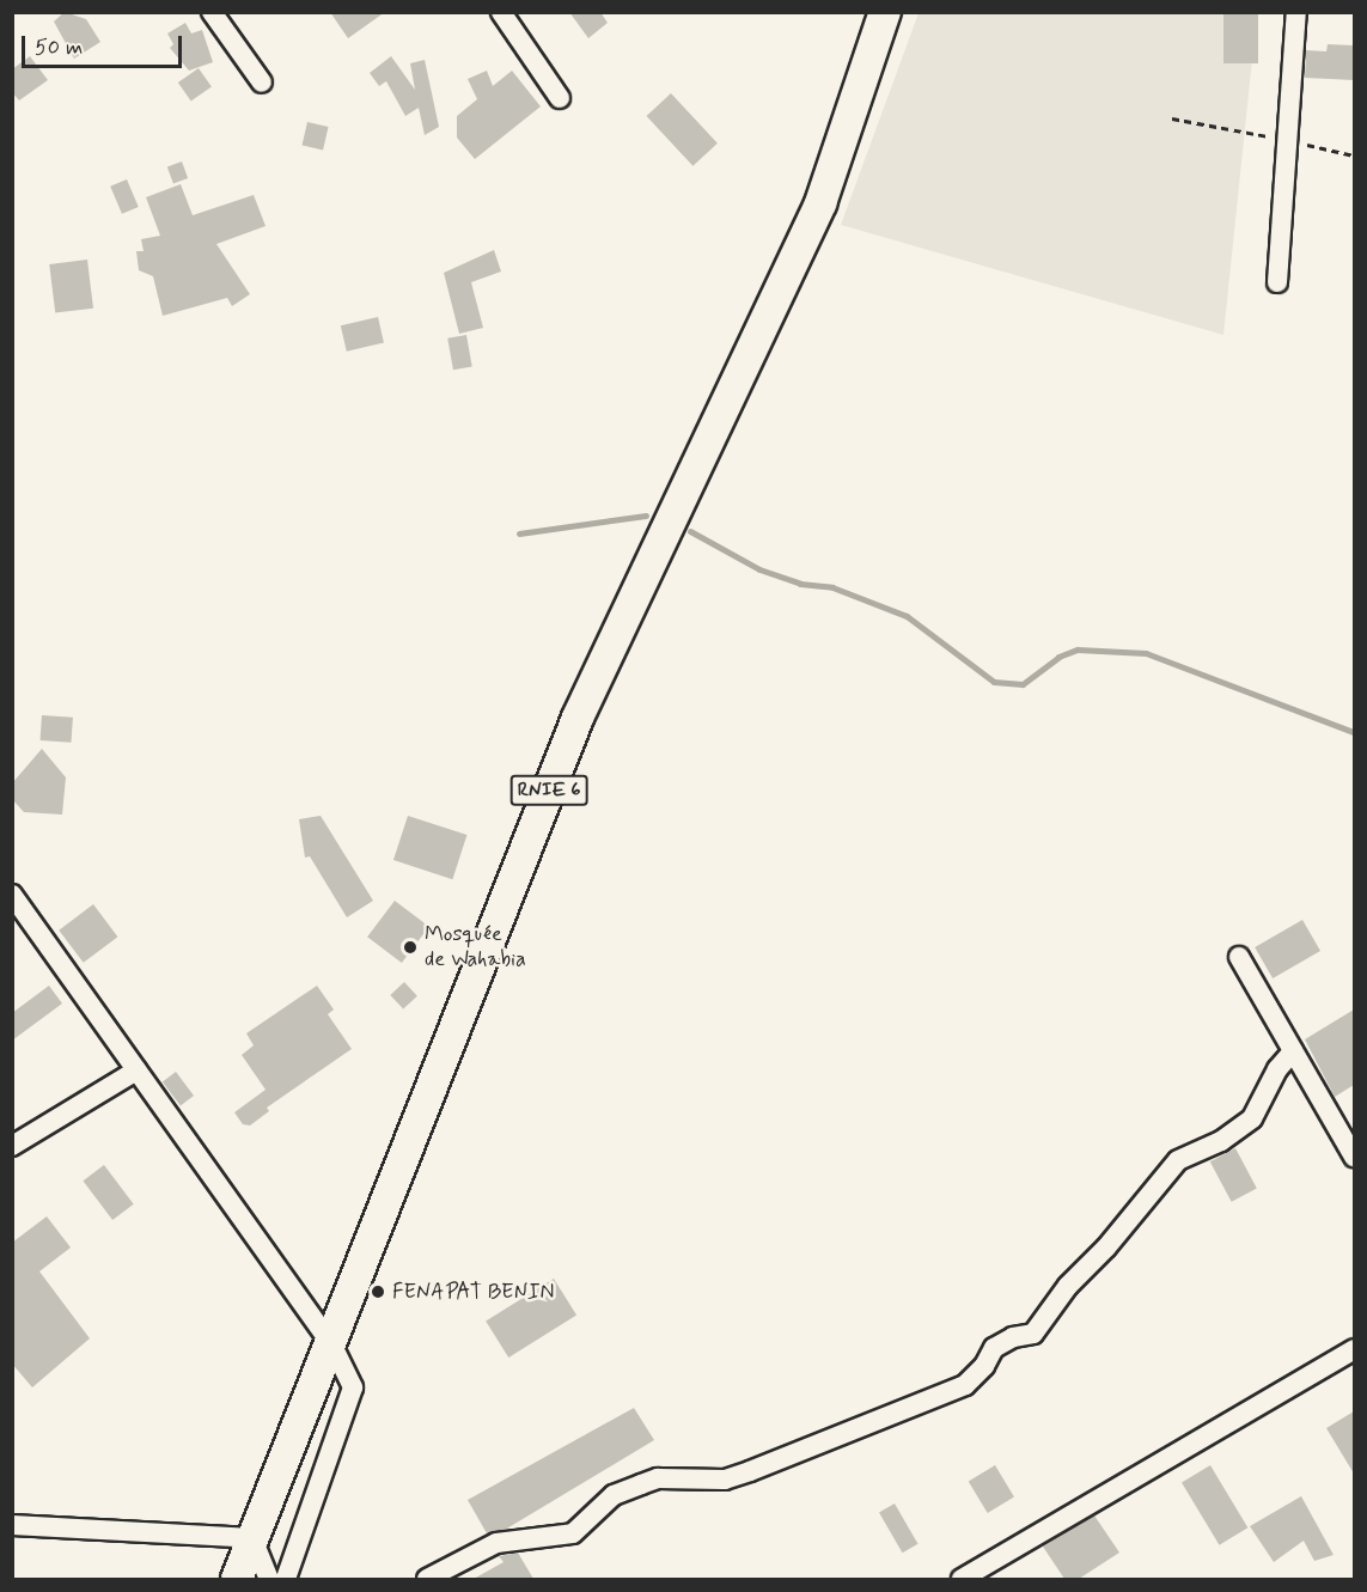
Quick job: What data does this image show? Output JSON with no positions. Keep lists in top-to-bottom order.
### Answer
{
  "streets": {
    "main road": ["RNIE 6"]
  },
  "places": ["Mosquée de Wahabia", "FENAPAT BENIN"],
  "scale_bar": "50 m"
}
